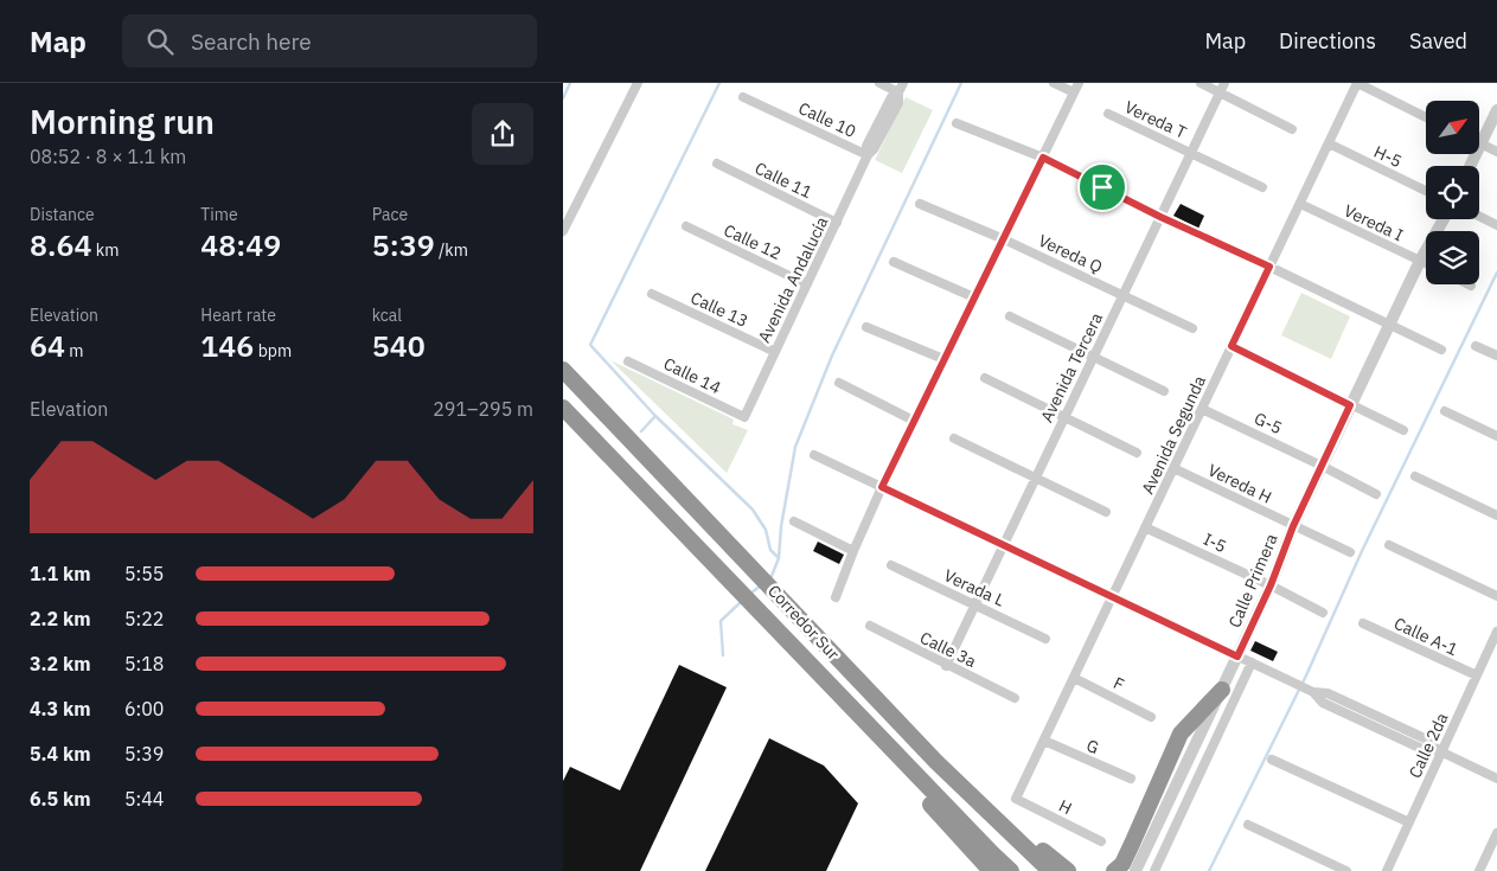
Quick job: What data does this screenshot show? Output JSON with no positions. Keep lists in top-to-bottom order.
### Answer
{
  "streets": {
    "highway": ["Corredor Sur"],
    "street": [
      "Calle 10",
      "Vereda T",
      "H-5",
      "Calle 11",
      "Vereda I",
      "Calle 12",
      "Vereda Q",
      "Avenida Andalucía",
      "Calle 13",
      "Avenida Tercera",
      "Calle 14",
      "G-5",
      "Avenida Segunda",
      "Vereda H",
      "I-5",
      "Calle Primera",
      "Verada L",
      "Calle A-1",
      "Calle 3a",
      "F",
      "Calle 2da",
      "G",
      "H"
    ]
  },
  "crossings": [
    ["Calle 10", "Avenida Andalucía"],
    ["Vereda T", "Avenida Tercera"],
    ["H-5", "Avenida Segunda"],
    ["Calle 11", "Avenida Andalucía"],
    ["Vereda I", "Avenida Segunda"],
    ["Vereda I", "Calle Primera"],
    ["Calle 12", "Avenida Andalucía"],
    ["Vereda Q", "Avenida Tercera"],
    ["Avenida Andalucía", "Calle 13"],
    ["Avenida Andalucía", "Calle 14"],
    ["Avenida Tercera", "Verada L"],
    ["Avenida Tercera", "Calle 3a"],
    ["G-5", "Avenida Segunda"],
    ["G-5", "Calle Primera"],
    ["Avenida Segunda", "Vereda H"],
    ["Avenida Segunda", "I-5"],
    ["Avenida Segunda", "F"],
    ["Avenida Segunda", "G"],
    ["Avenida Segunda", "H"],
    ["Vereda H", "Calle Primera"],
    ["I-5", "Calle Primera"],
    ["Calle A-1", "Calle 2da"]
  ],
  "north": "top right",
  "page": {
    "header": "Map",
    "search": "Search here",
    "nav": ["Map", "Directions", "Saved"],
    "heading": ["Morning run", "08:52 · 8 × 1.1 km"],
    "stats": [
      ["Distance", "8.64 km"],
      ["Time", "48:49"],
      ["Pace", "5:39 /km"],
      ["Elevation", "64 m"],
      ["Heart rate", "146 bpm"],
      ["kcal", "540"]
    ],
    "chart": ["Elevation", "291–295 m"],
    "list": [
      {
        "name": "1.1 km",
        "note": "5:55"
      },
      {
        "name": "2.2 km",
        "note": "5:22"
      },
      {
        "name": "3.2 km",
        "note": "5:18"
      },
      {
        "name": "4.3 km",
        "note": "6:00"
      },
      {
        "name": "5.4 km",
        "note": "5:39"
      },
      {
        "name": "6.5 km",
        "note": "5:44"
      }
    ]
  }
}
